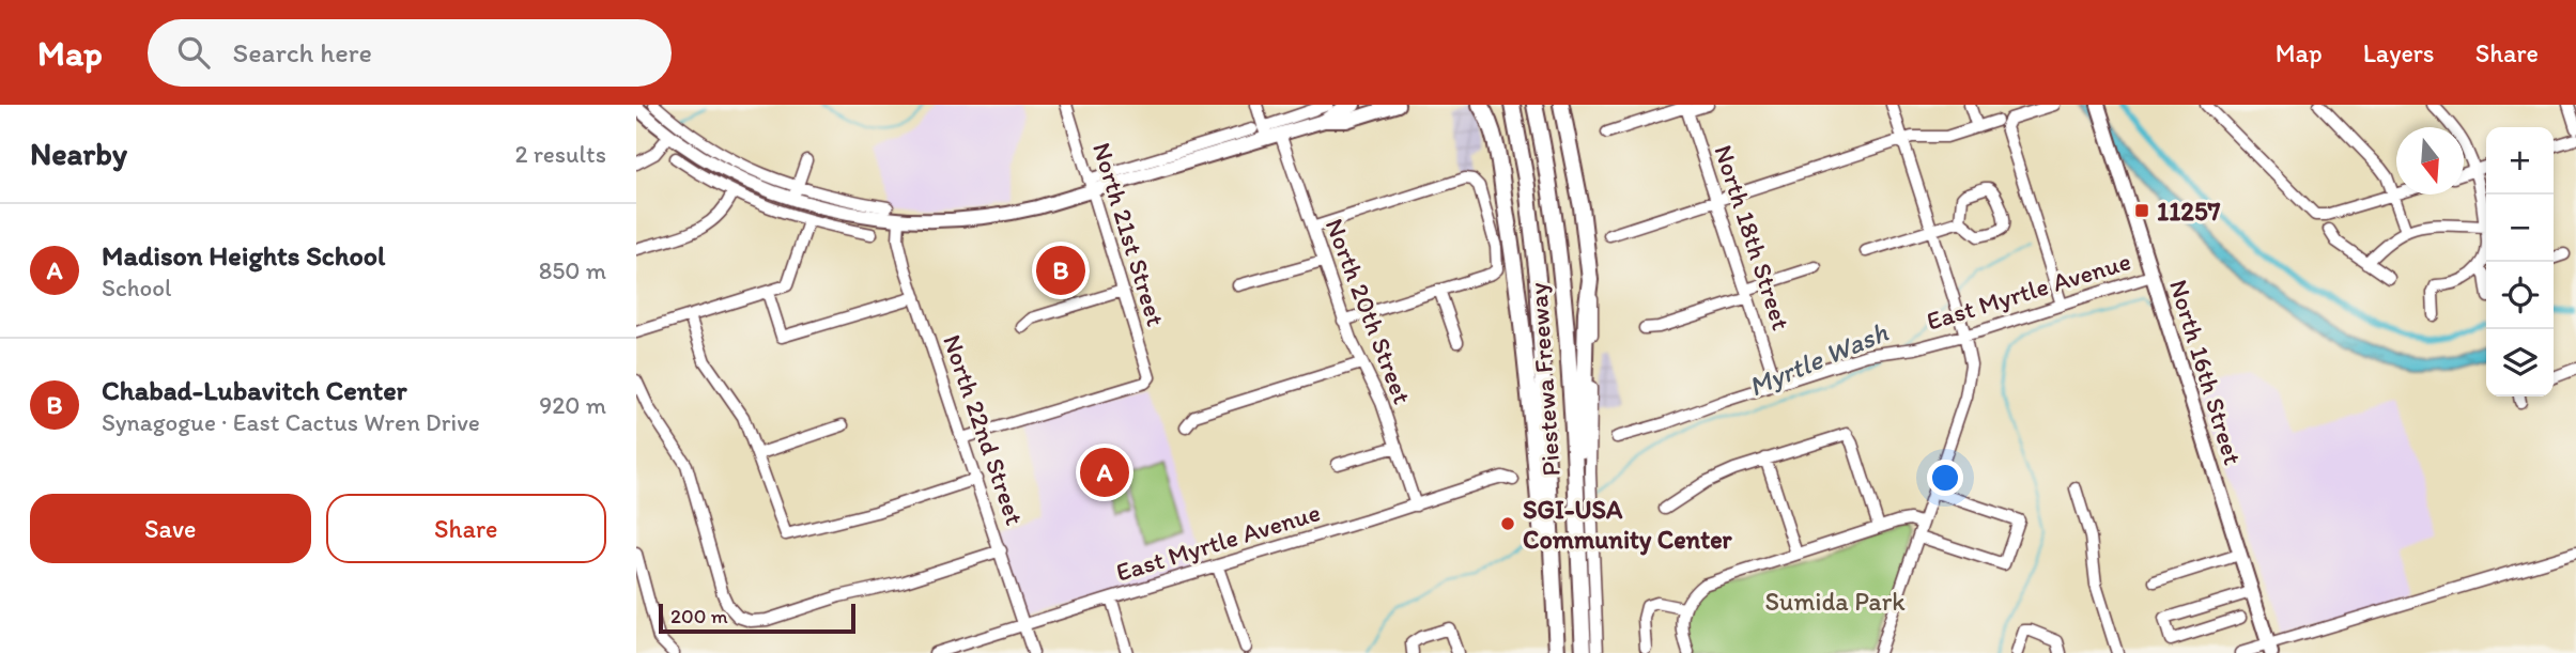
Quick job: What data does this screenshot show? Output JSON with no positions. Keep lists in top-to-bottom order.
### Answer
{
  "streets": {
    "highway": ["Piestewa Freeway"],
    "main road": ["North 16th Street"],
    "street": [
      "North 21st Street",
      "North 18th Street",
      "East Myrtle Avenue",
      "North 20th Street",
      "North 22nd Street"
    ]
  },
  "crossings": [
    ["North 21st Street", "North 22nd Street"],
    ["North 18th Street", "East Myrtle Avenue"],
    ["East Myrtle Avenue", "North 20th Street"],
    ["East Myrtle Avenue", "North 16th Street"],
    ["East Myrtle Avenue", "North 22nd Street"]
  ],
  "water": ["Myrtle Wash"],
  "parks": ["Sumida Park"],
  "places": {
    "transit": ["11257"],
    "other": ["SGI-USA Community Center"]
  },
  "scale_bar": "200 m",
  "north": "bottom",
  "page": {
    "header": "Map",
    "search": "Search here",
    "nav": ["Map", "Layers", "Share"],
    "heading": ["Nearby", "2 results"],
    "map_buttons": ["+", "−"],
    "list": [
      {
        "mark": "A",
        "name": "Madison Heights School",
        "note": "School",
        "value": "850 m"
      },
      {
        "mark": "B",
        "name": "Chabad-Lubavitch Center",
        "note": "Synagogue · East Cactus Wren Drive",
        "value": "920 m"
      }
    ],
    "pins": ["B", "A"],
    "buttons": ["Save", "Share"],
    "scale": "200 m"
  }
}
